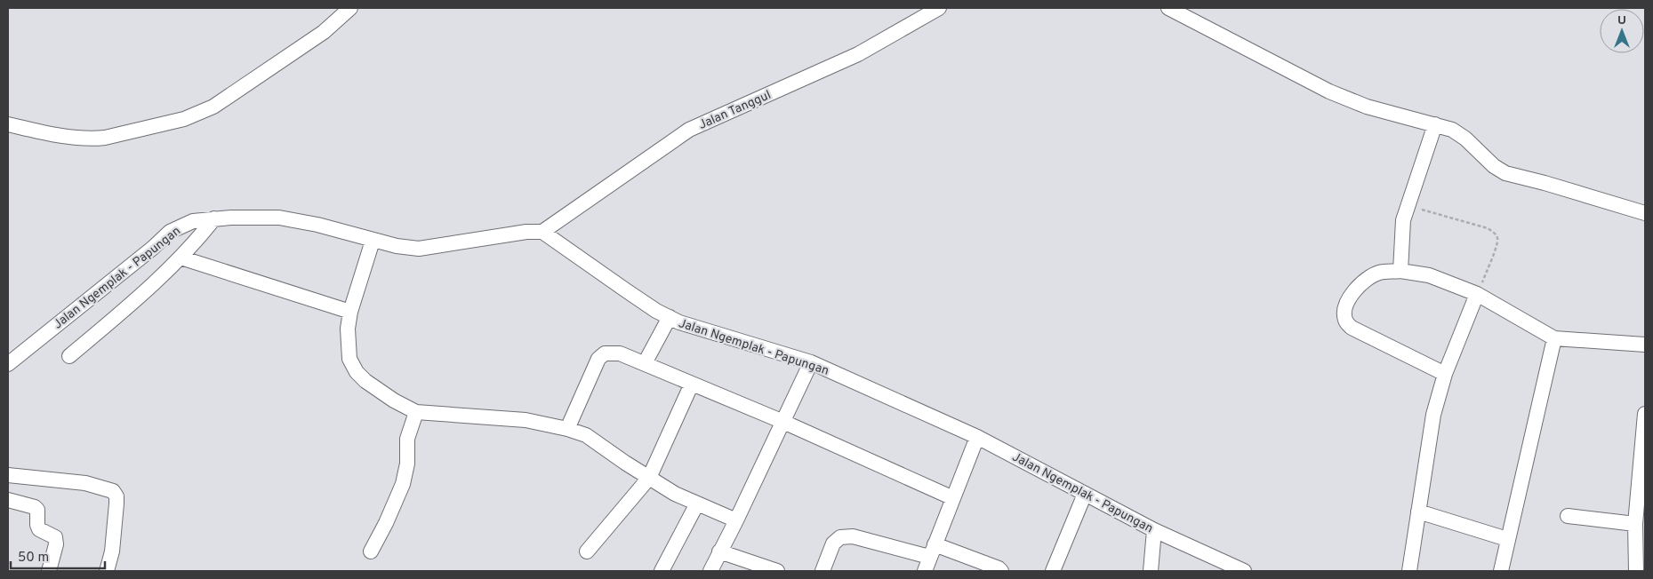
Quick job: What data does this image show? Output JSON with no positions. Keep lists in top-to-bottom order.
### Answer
{
  "streets": {
    "street": ["Jalan Tanggul", "Jalan Ngemplak - Papungan"]
  },
  "crossings": [
    ["Jalan Tanggul", "Jalan Ngemplak - Papungan"]
  ],
  "scale_bar": "50 m",
  "north": "top"
}
